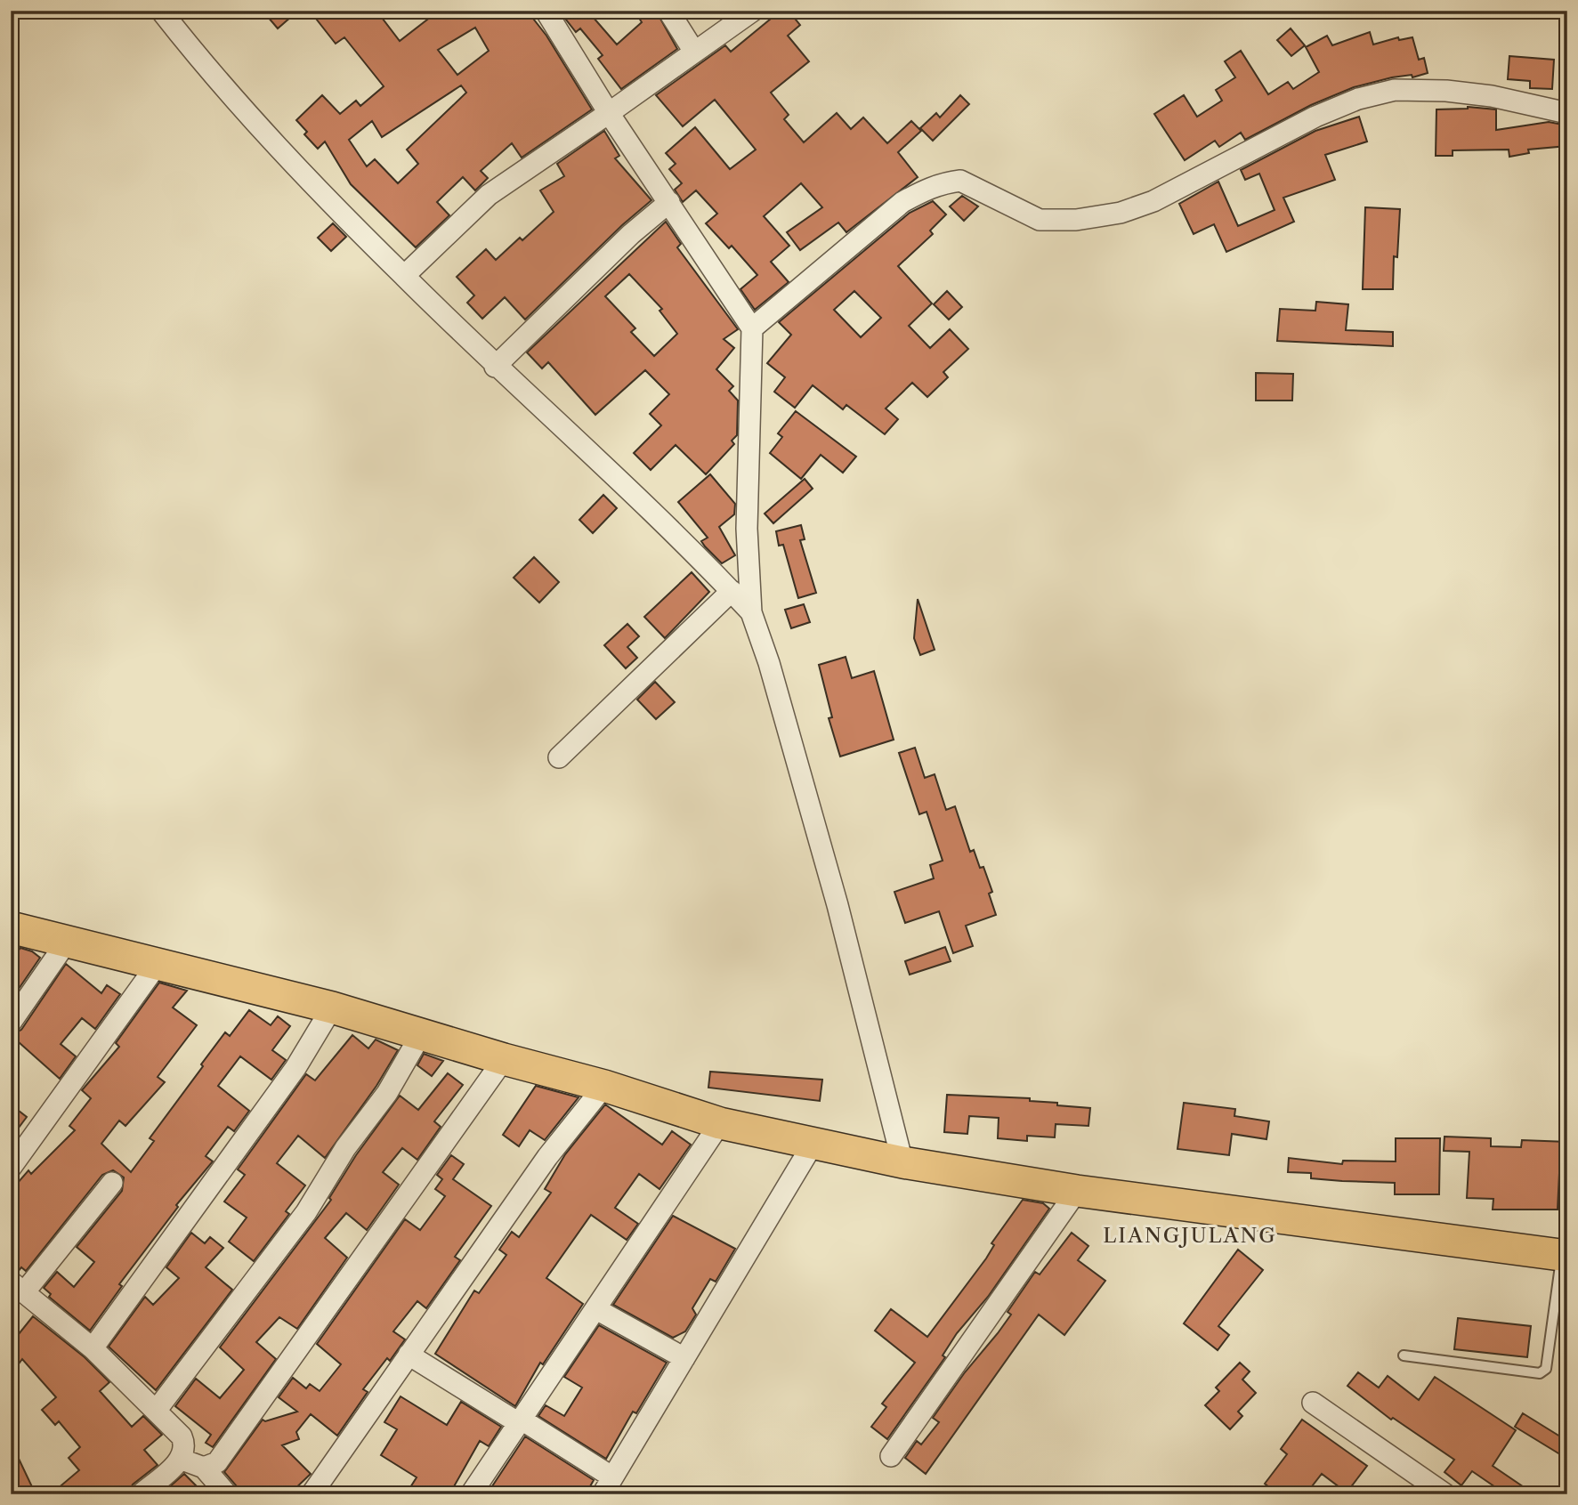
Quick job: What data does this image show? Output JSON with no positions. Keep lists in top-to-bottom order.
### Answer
{
  "districts": ["LIANGJULANG"]
}
